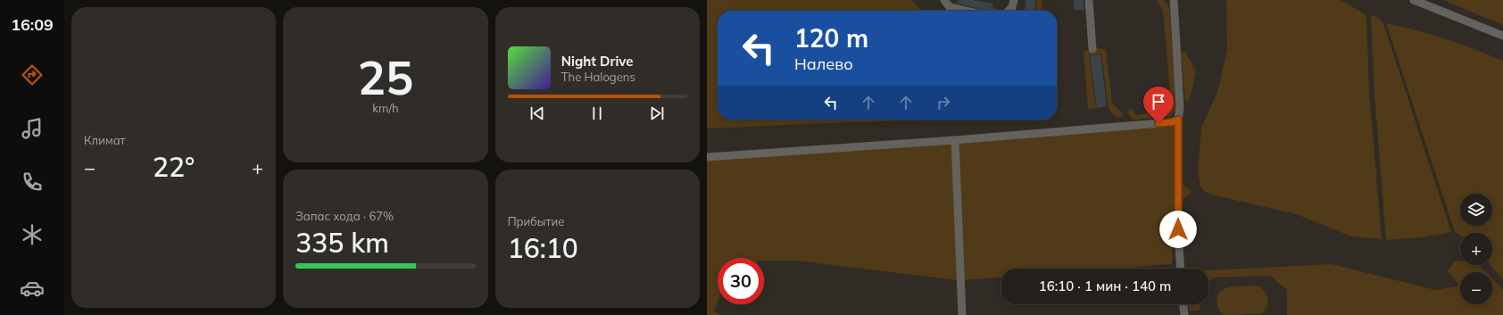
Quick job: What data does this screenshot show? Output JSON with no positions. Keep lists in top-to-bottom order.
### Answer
{
  "page": {
    "tabs": "16:09",
    "tile": [
      "Климат",
      ["25", "km/h"],
      ["Запас хода · 67%", "335 km"],
      ["Прибытие", "16:10"]
    ],
    "turn": ["120 m", "Налево"],
    "song": ["Night Drive", "The Halogens"],
    "heat": ["−", "22°", "+"],
    "map_buttons": ["+", "−"],
    "limit": "30",
    "trip": "16:10 · 1 мин · 140 m"
  }
}
